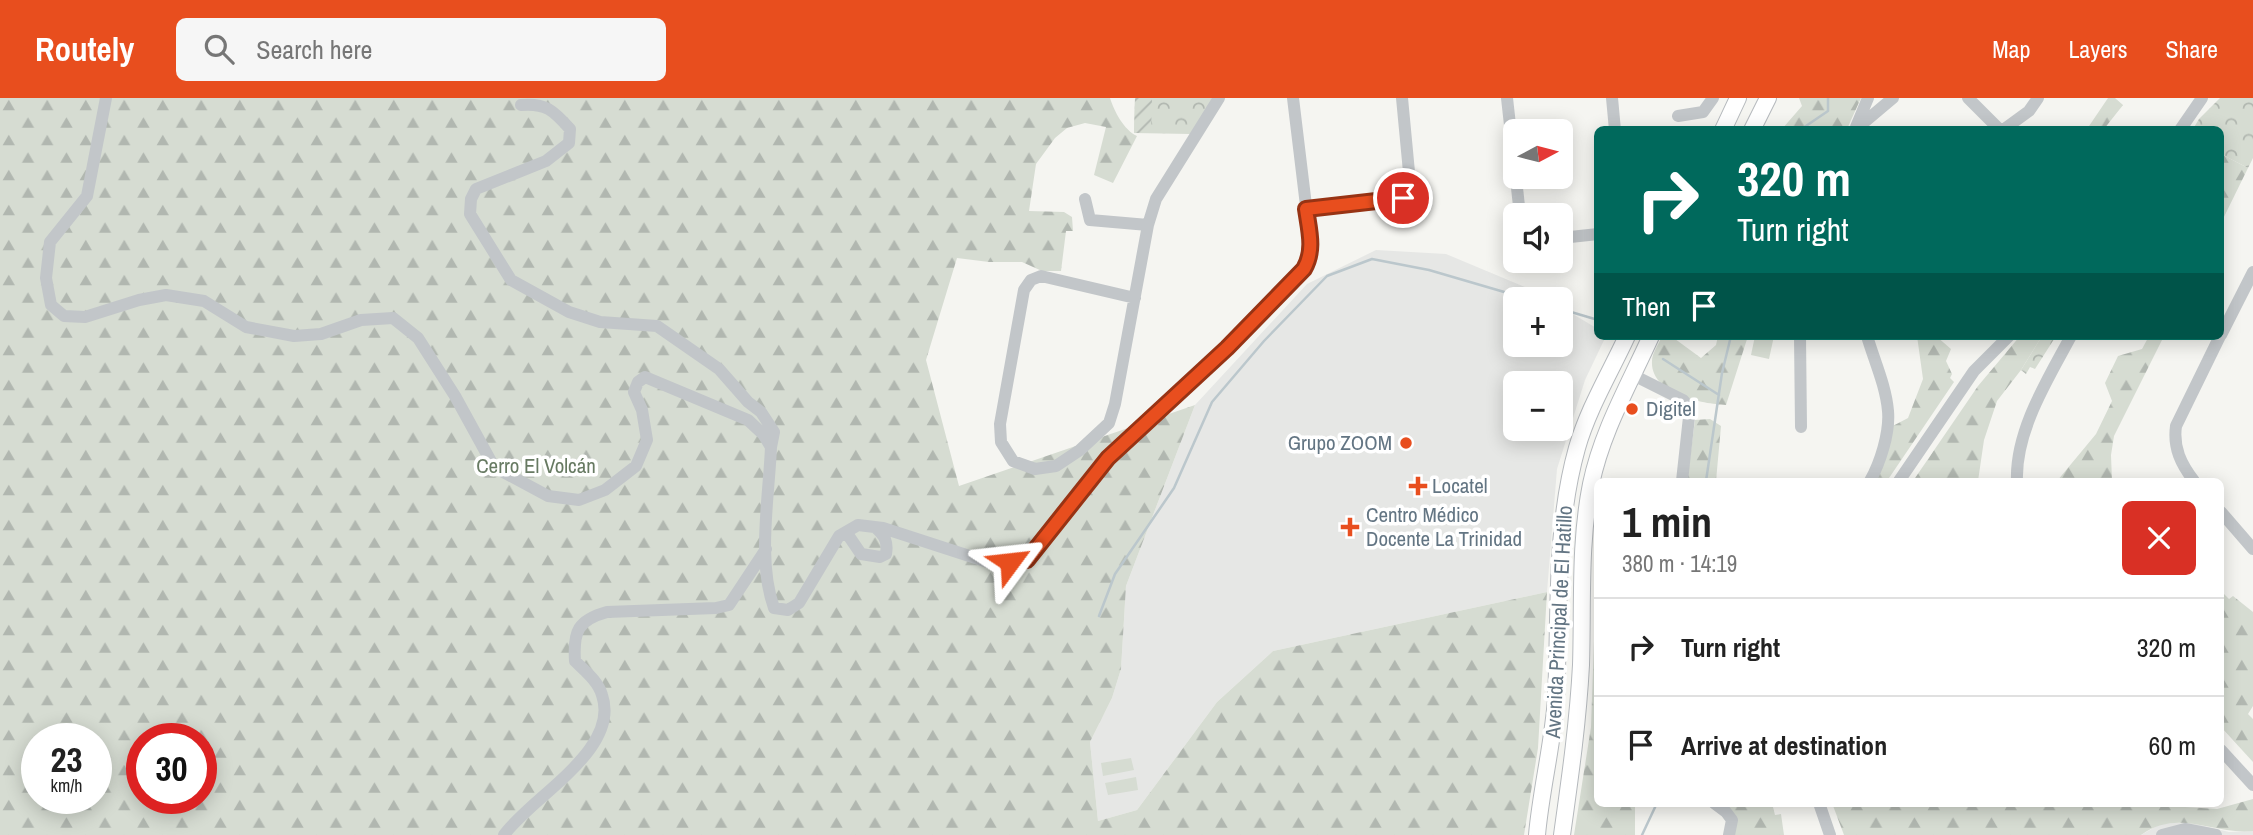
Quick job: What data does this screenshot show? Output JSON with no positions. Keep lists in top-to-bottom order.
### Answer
{
  "streets": {
    "main road": ["Avenida Principal de El Hatillo"]
  },
  "parks": ["Cerro El Volcán"],
  "places": {
    "other": ["Digitel", "Grupo ZOOM"],
    "health": ["Locatel", "Centro Médico Docente La Trinidad"]
  },
  "north": "right",
  "page": {
    "header": "Routely",
    "search": "Search here",
    "nav": ["Map", "Layers", "Share"],
    "map_buttons": ["+", "−"],
    "turn": ["320 m", "Turn right"],
    "then": "Then",
    "heading": ["1 min", "380 m · 14:19"],
    "list": [
      {
        "name": "Turn right",
        "value": "320 m"
      },
      {
        "name": "Arrive at destination",
        "value": "60 m"
      }
    ],
    "speed": "23 km/h",
    "limit": "30"
  }
}
